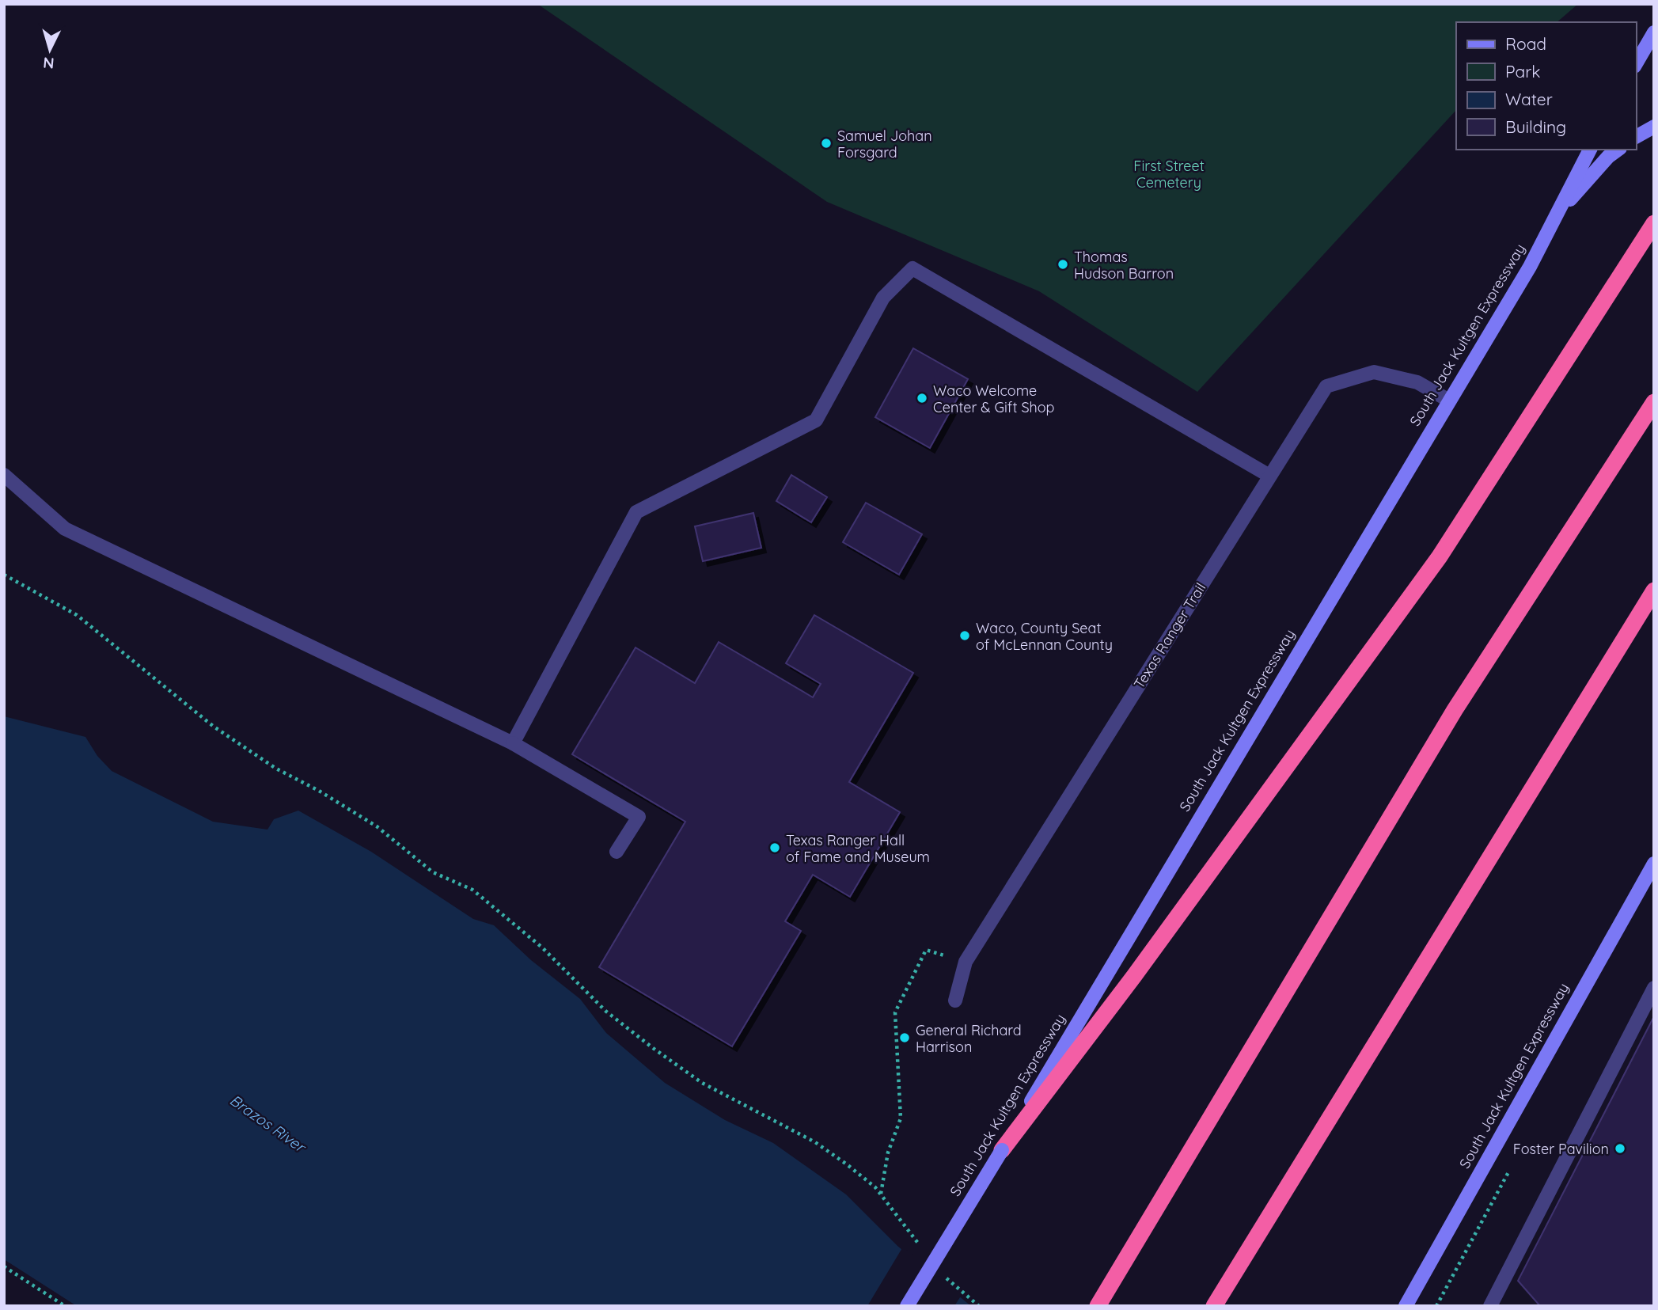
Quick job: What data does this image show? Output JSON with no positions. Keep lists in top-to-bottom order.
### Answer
{
  "streets": {
    "main road": ["South Jack Kultgen Expressway"],
    "street": ["Texas Ranger Trail"]
  },
  "crossings": [
    ["South Jack Kultgen Expressway", "Texas Ranger Trail"]
  ],
  "water": ["Brazos River"],
  "parks": ["First Street Cemetery"],
  "places": [
    "Samuel Johan Forsgard",
    "Thomas Hudson Barron",
    "Waco Welcome Center & Gift Shop",
    "Waco, County Seat of McLennan County",
    "Texas Ranger Hall of Fame and Museum",
    "General Richard Harrison",
    "Foster Pavilion"
  ],
  "legend": [
    "Road",
    "Park",
    "Water",
    "Building"
  ],
  "north": "bottom"
}
